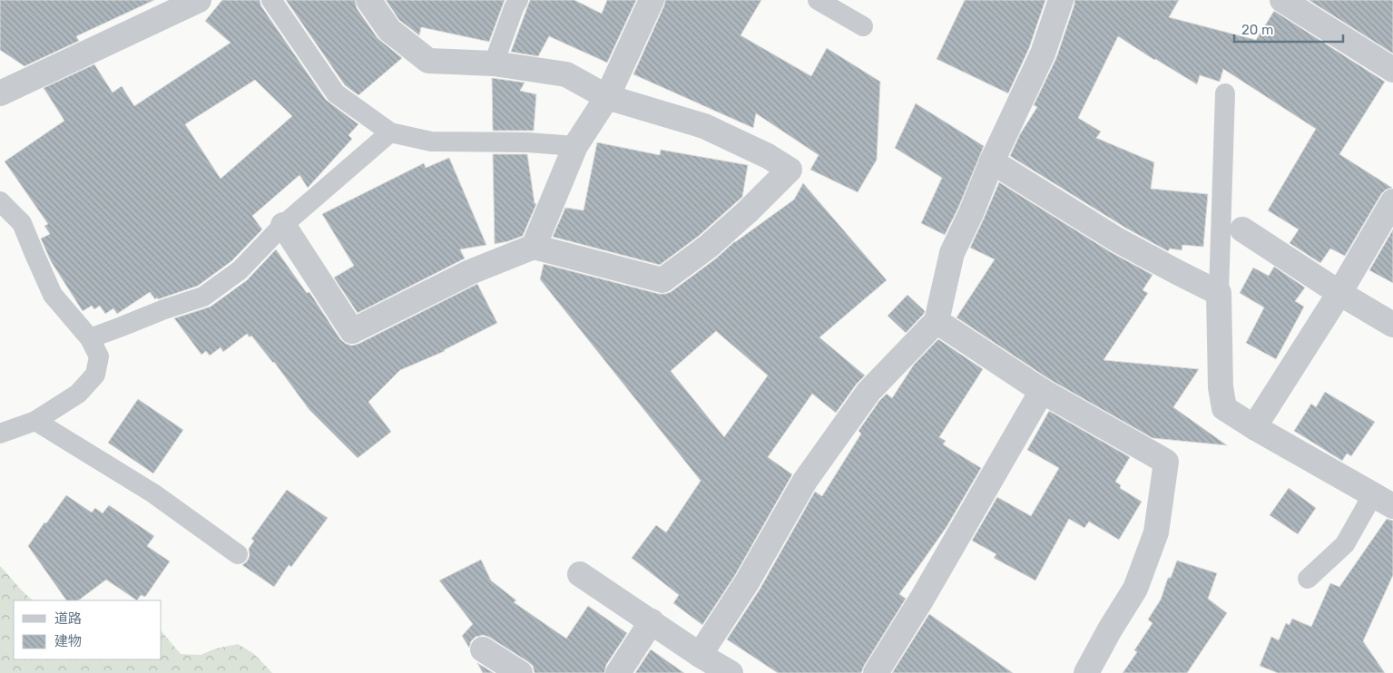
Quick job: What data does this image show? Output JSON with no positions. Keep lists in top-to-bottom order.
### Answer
{
  "legend": ["道路", "建物"],
  "scale_bar": "20 m"
}
